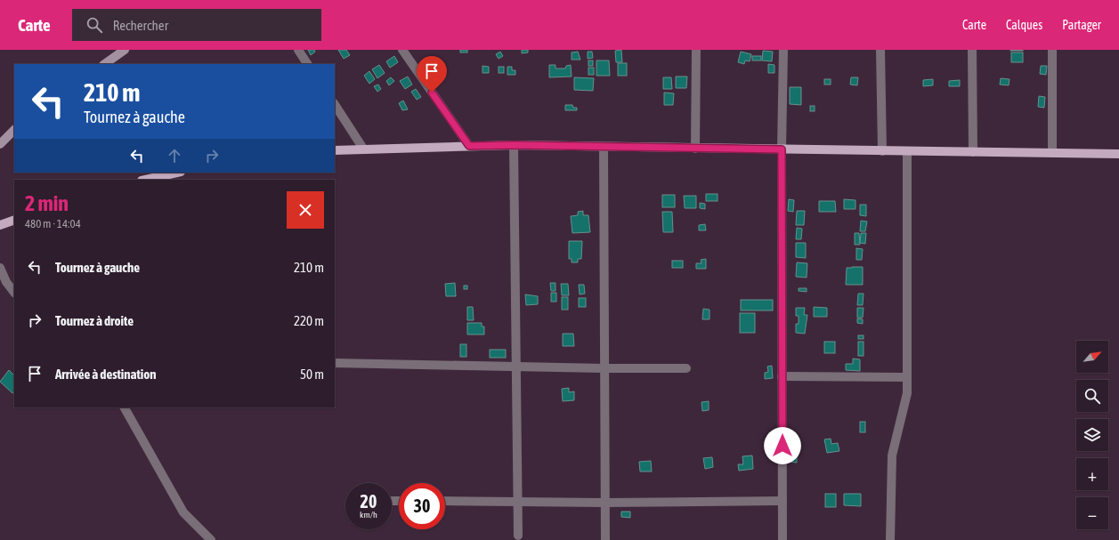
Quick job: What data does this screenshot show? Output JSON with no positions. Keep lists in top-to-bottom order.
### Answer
{
  "north": "top right",
  "page": {
    "header": "Carte",
    "search": "Rechercher",
    "nav": ["Carte", "Calques", "Partager"],
    "turn": ["210 m", "Tournez à gauche"],
    "heading": ["2 min", "480 m · 14:04"],
    "list": [
      {
        "name": "Tournez à gauche",
        "value": "210 m"
      },
      {
        "name": "Tournez à droite",
        "value": "220 m"
      },
      {
        "name": "Arrivée à destination",
        "value": "50 m"
      }
    ],
    "map_buttons": ["+", "−"],
    "speed": "20 km/h",
    "limit": "30"
  }
}
